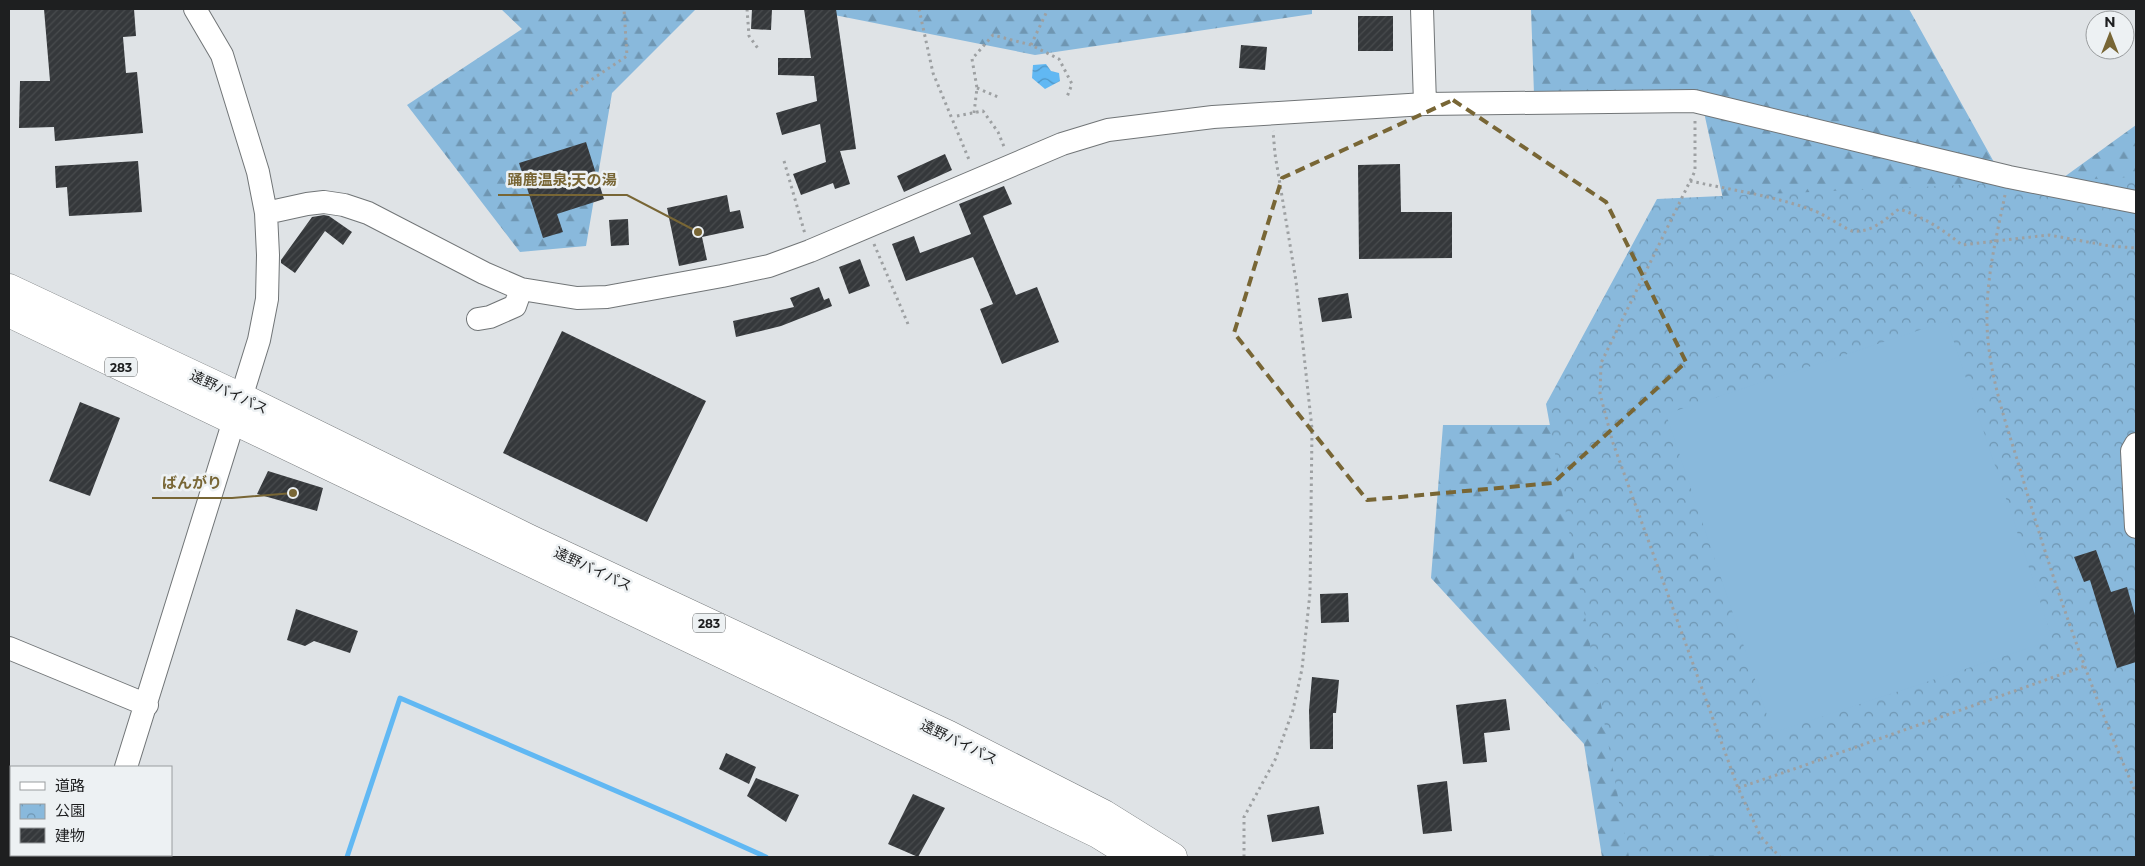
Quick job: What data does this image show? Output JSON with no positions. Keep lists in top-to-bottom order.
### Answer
{
  "streets": {
    "highway": ["283", "遠野バイパス"]
  },
  "places": ["踊鹿温泉;天の湯", "ばんがり"],
  "legend": ["道路", "公園", "建物"],
  "north": "top"
}
